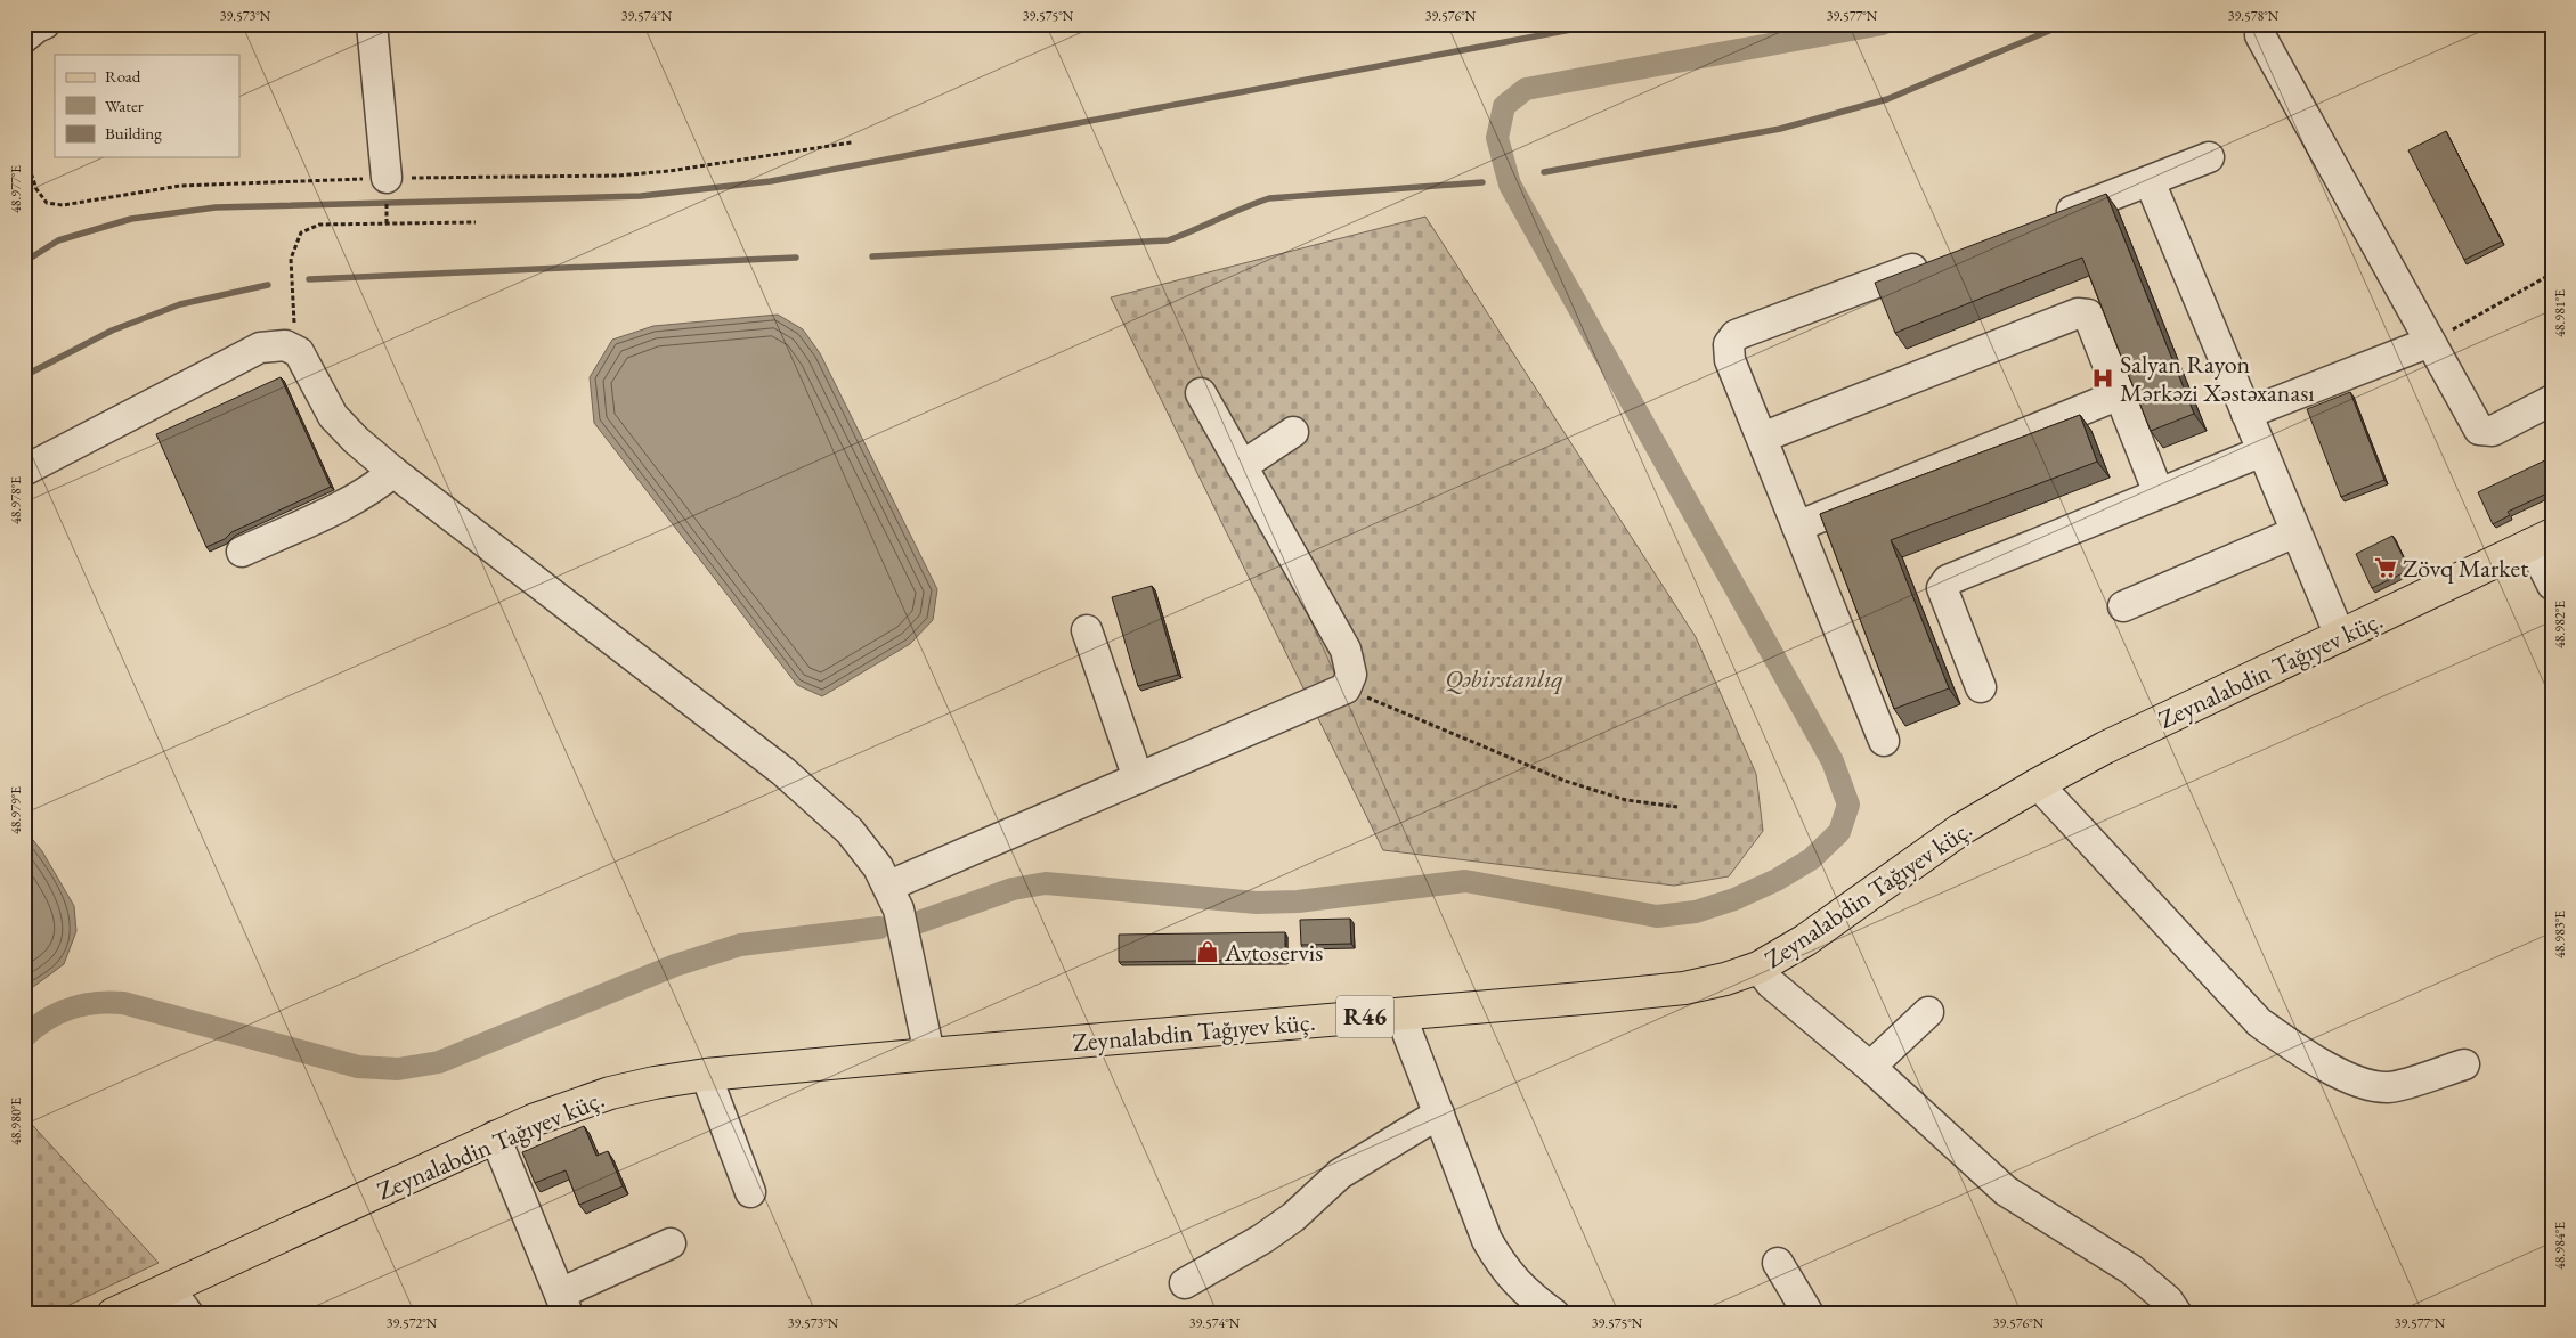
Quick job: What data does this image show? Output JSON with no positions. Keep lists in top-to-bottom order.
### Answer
{
  "streets": {
    "main road": ["Zeynalabdin Tağıyev küç.", "R46"]
  },
  "parks": ["Qəbirstanlıq"],
  "places": {
    "hospital": ["Salyan Rayon Mərkəzi Xəstəxanası"],
    "supermarket": ["Zövq Market"],
    "shop": ["Avtoservis"]
  },
  "legend": ["Road", "Water", "Building"],
  "coordinates": [
    "39.573°N",
    "39.574°N",
    "39.575°N",
    "39.576°N",
    "39.577°N",
    "39.578°N",
    "48.977°E",
    "48.981°E",
    "48.978°E",
    "48.982°E",
    "48.979°E",
    "48.983°E",
    "48.980°E",
    "48.984°E",
    "39.572°N"
  ]
}
